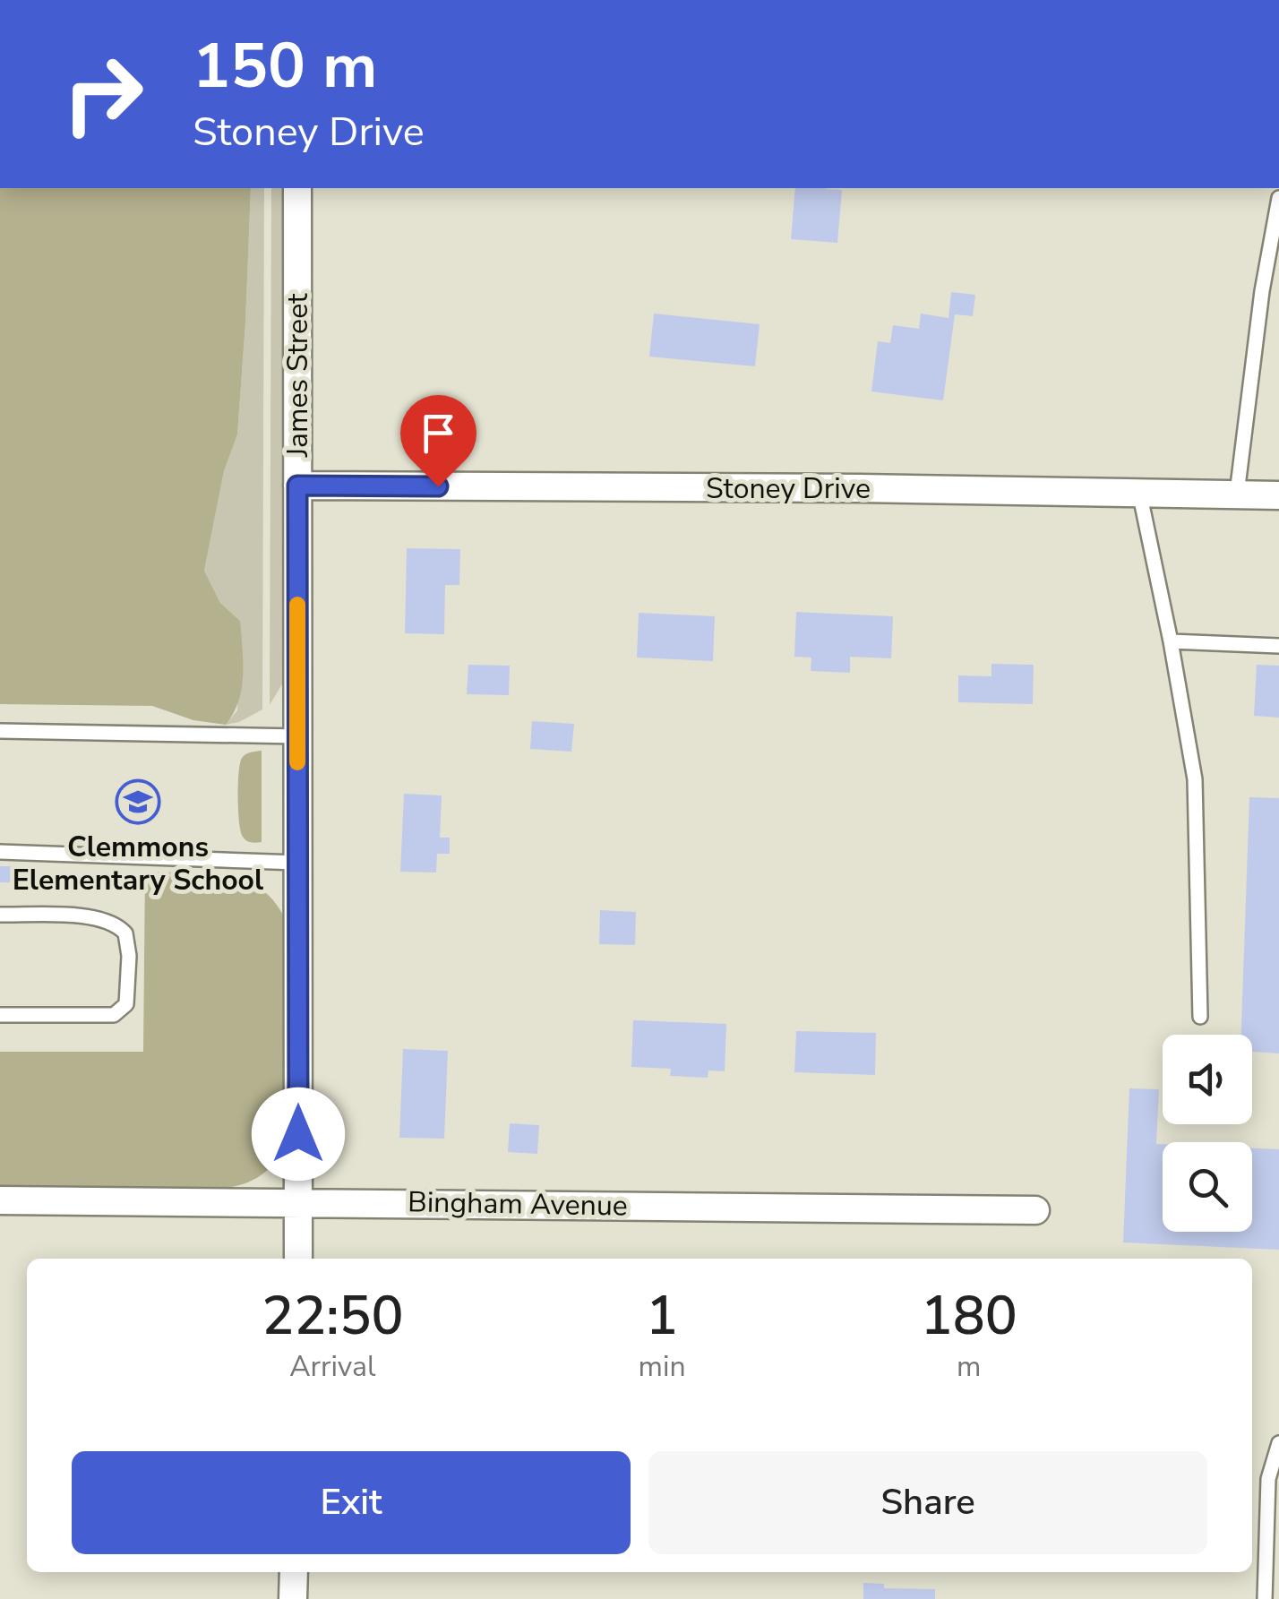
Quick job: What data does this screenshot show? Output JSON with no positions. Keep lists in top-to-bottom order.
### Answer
{
  "streets": {
    "street": ["James Street", "Stoney Drive", "Bingham Avenue"]
  },
  "crossings": [
    ["James Street", "Stoney Drive"],
    ["James Street", "Bingham Avenue"]
  ],
  "places": {
    "school or university": ["Clemmons Elementary School"]
  },
  "page": {
    "turn": ["150 m", "Stoney Drive"],
    "eta": [
      "22:50",
      "Arrival",
      "1",
      "min",
      "180",
      "m"
    ],
    "buttons": ["Exit", "Share"]
  }
}
